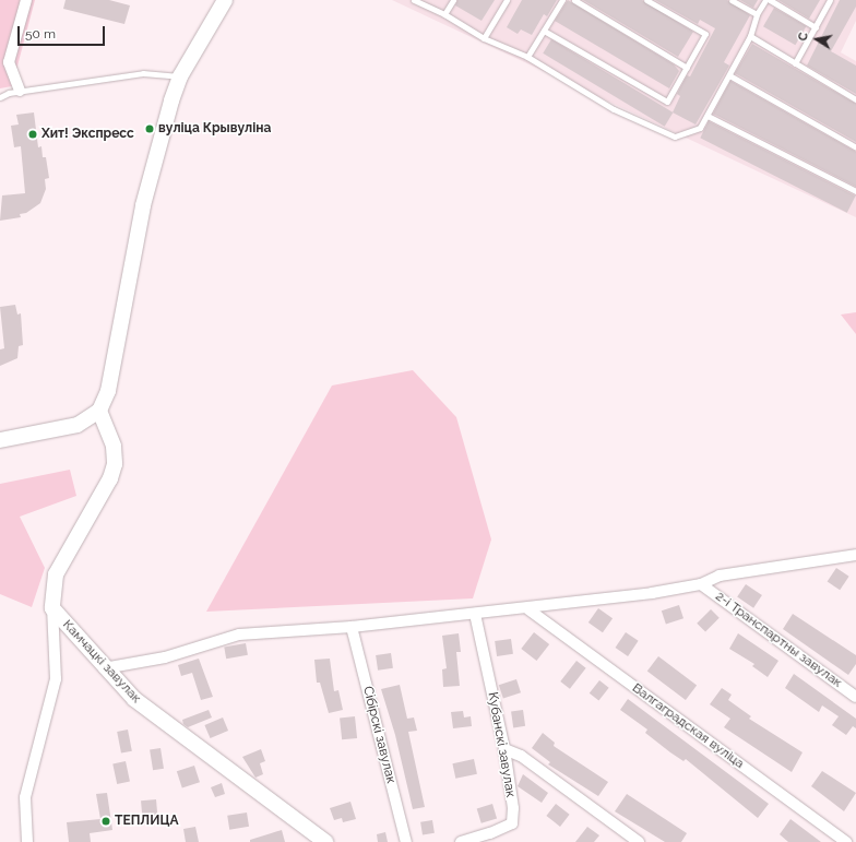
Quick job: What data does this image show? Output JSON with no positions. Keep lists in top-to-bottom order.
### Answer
{
  "streets": {
    "main road": ["Камчацкі завулак"],
    "street": [
      "2-і Транспартны завулак",
      "Валгаградская вуліца",
      "Сібірскі завулак",
      "Кубанскі завулак"
    ]
  },
  "places": ["вуліца Крывуліна", "Хит! Экспресс", "ТЕПЛИЦА"],
  "scale_bar": "50 m",
  "north": "left"
}
